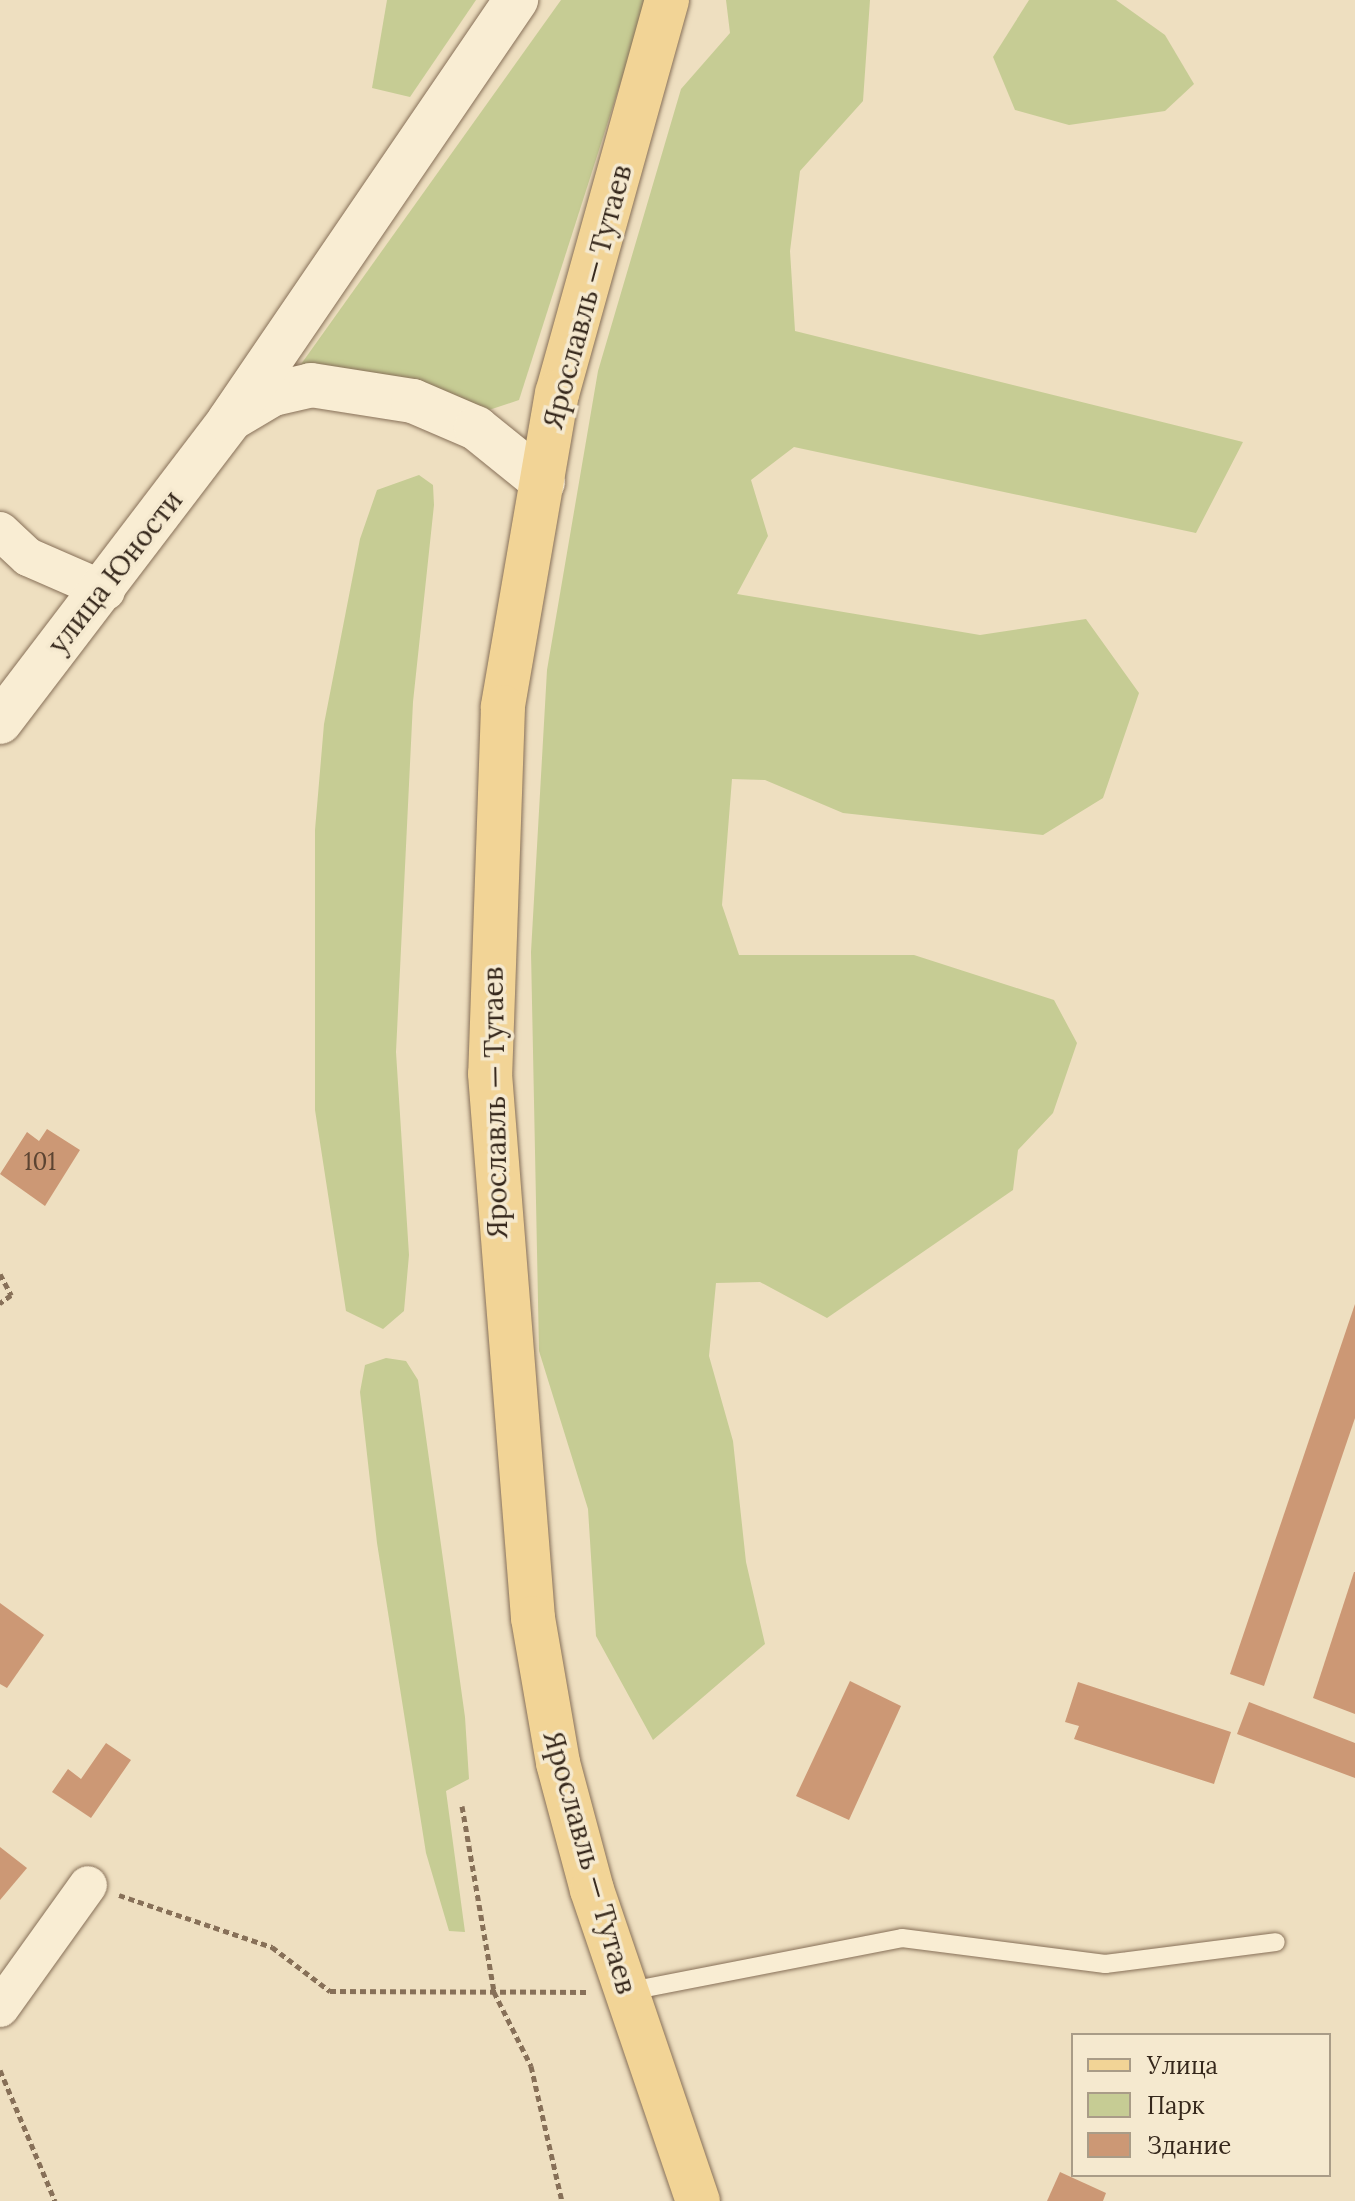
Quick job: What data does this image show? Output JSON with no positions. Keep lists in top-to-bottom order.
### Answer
{
  "streets": {
    "main road": ["Ярославль — Тутаев"],
    "street": ["улица Юности"]
  },
  "house_numbers": ["101"],
  "legend": ["Улица", "Парк", "Здание"]
}
